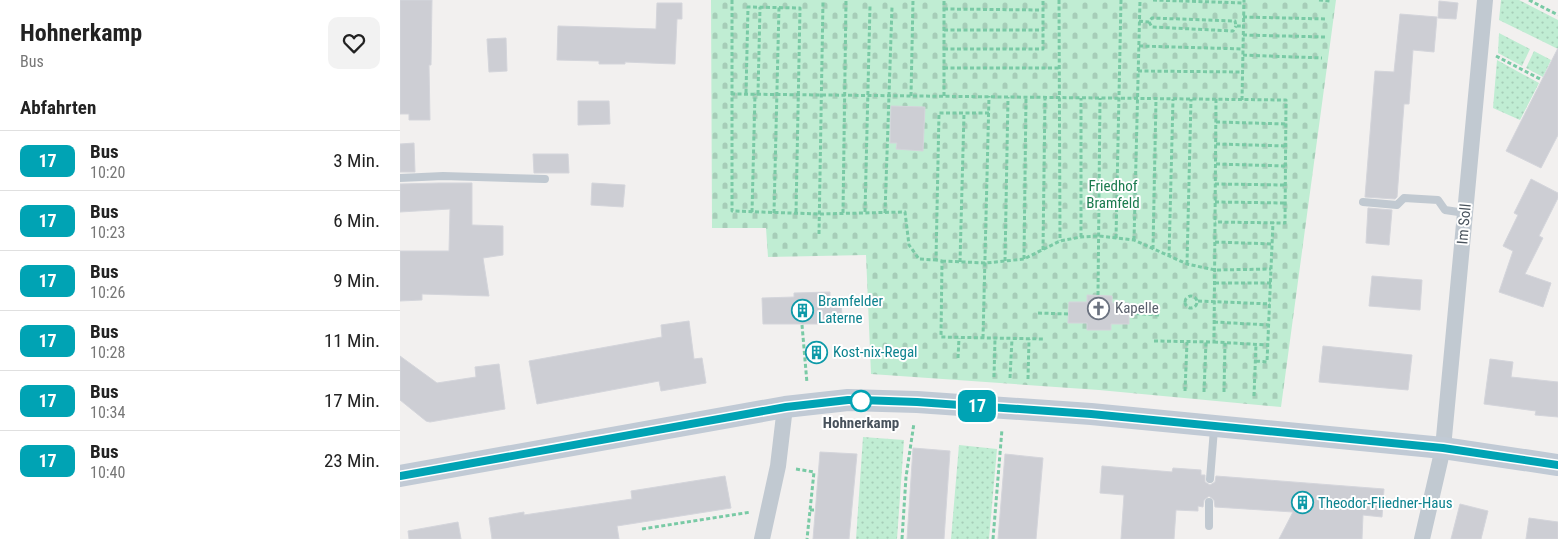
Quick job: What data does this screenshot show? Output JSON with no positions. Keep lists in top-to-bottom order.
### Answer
{
  "streets": {
    "street": ["Im Soll"]
  },
  "parks": ["Friedhof Bramfeld"],
  "places": {
    "church": ["Kapelle"],
    "building": ["Bramfelder Laterne", "Kost-nix-Regal", "Theodor-Fliedner-Haus"],
    "other": ["Hohnerkamp"]
  },
  "lines": ["bus line 17"],
  "page": {
    "heading": [
      ["Hohnerkamp", "Bus"],
      "Abfahrten"
    ],
    "on_map": "17",
    "list": [
      {
        "mark": "17",
        "name": "Bus",
        "note": "10:20",
        "value": "3 Min."
      },
      {
        "mark": "17",
        "name": "Bus",
        "note": "10:23",
        "value": "6 Min."
      },
      {
        "mark": "17",
        "name": "Bus",
        "note": "10:26",
        "value": "9 Min."
      },
      {
        "mark": "17",
        "name": "Bus",
        "note": "10:28",
        "value": "11 Min."
      },
      {
        "mark": "17",
        "name": "Bus",
        "note": "10:34",
        "value": "17 Min."
      },
      {
        "mark": "17",
        "name": "Bus",
        "note": "10:40",
        "value": "23 Min."
      }
    ]
  }
}
